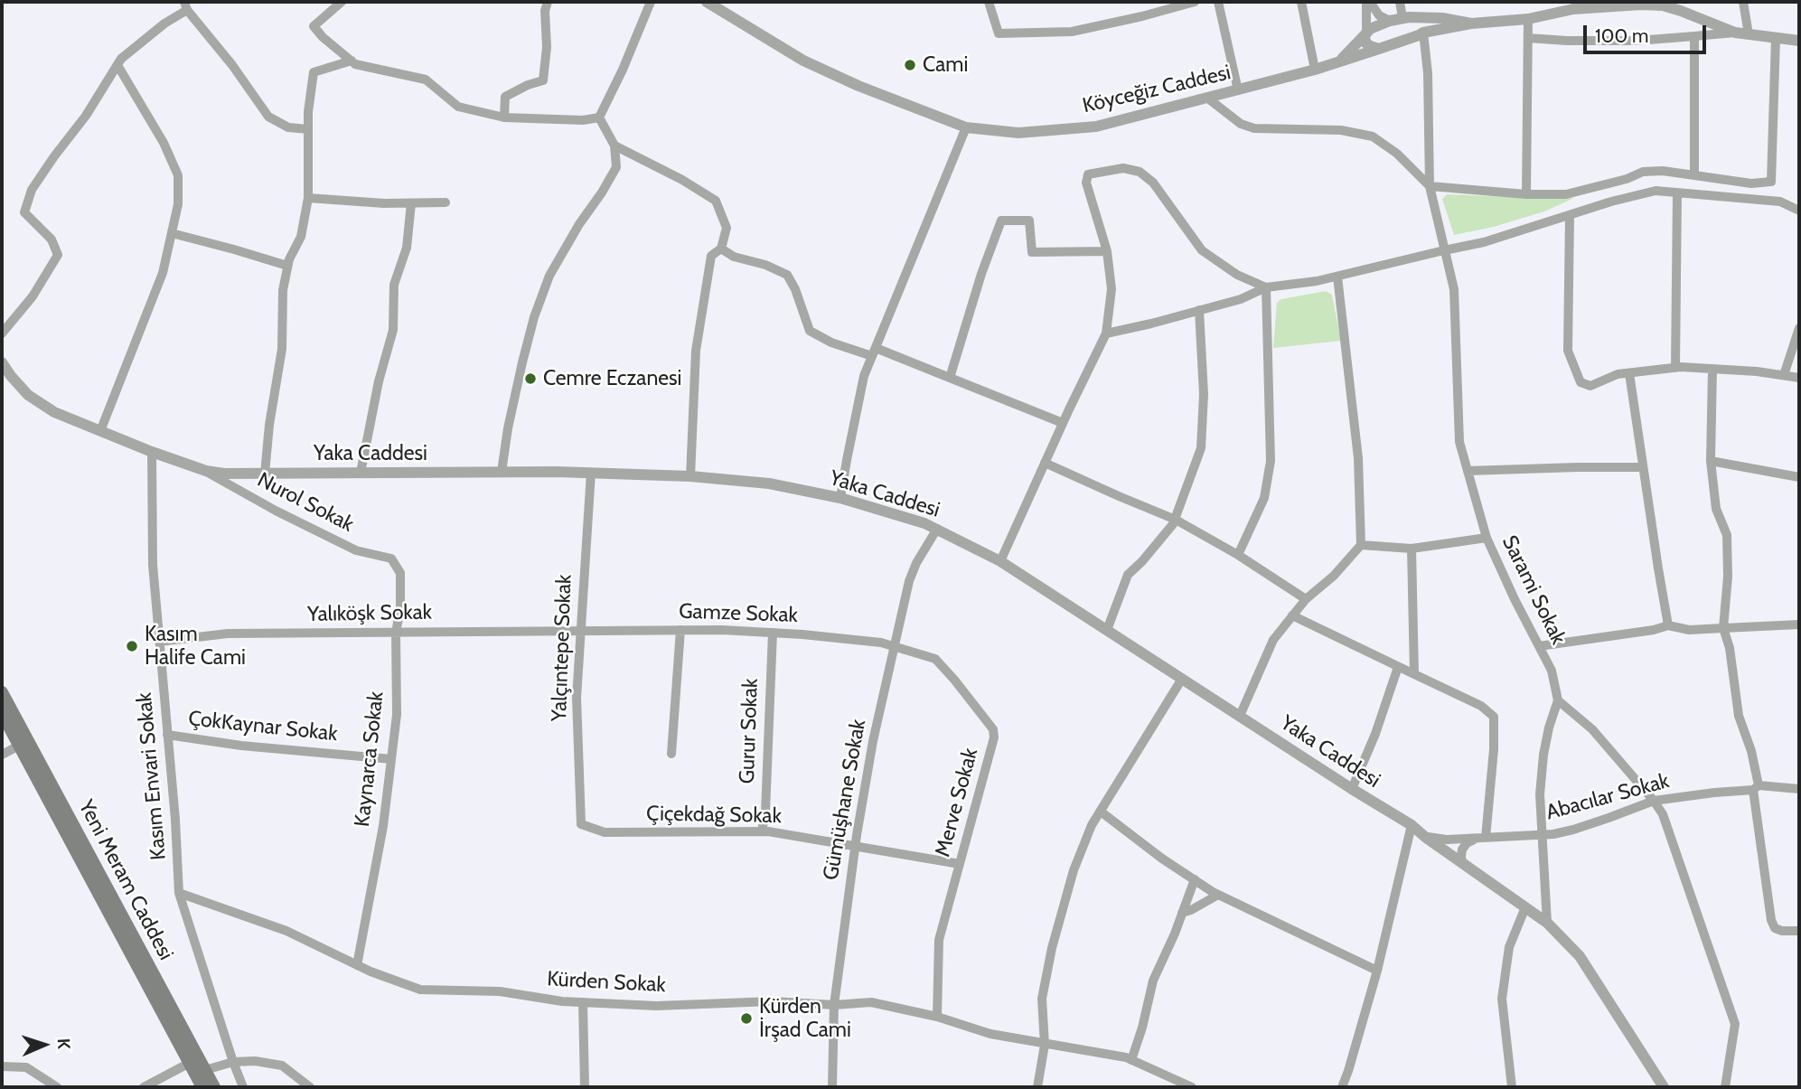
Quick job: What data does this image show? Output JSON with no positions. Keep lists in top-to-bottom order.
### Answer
{
  "streets": {
    "main road": ["Yeni Meram Caddesi"],
    "street": [
      "Köyceğiz Caddesi",
      "Yaka Caddesi",
      "Nurol Sokak",
      "Sarami Sokak",
      "Yalıköşk Sokak",
      "Gamze Sokak",
      "Yalçıntepe Sokak",
      "ÇokKaynar Sokak",
      "Gurur Sokak",
      "Kaynarca Sokak",
      "Kasım Envari Sokak",
      "Abacılar Sokak",
      "Gümüşhane Sokak",
      "Merve Sokak",
      "Çiçekdağ Sokak",
      "Kürden Sokak"
    ]
  },
  "crossings": [
    ["Köyceğiz Caddesi", "Sarami Sokak"],
    ["Yaka Caddesi", "Nurol Sokak"],
    ["Yaka Caddesi", "Yalçıntepe Sokak"],
    ["Yaka Caddesi", "Kasım Envari Sokak"],
    ["Yaka Caddesi", "Abacılar Sokak"],
    ["Yaka Caddesi", "Gümüşhane Sokak"],
    ["Nurol Sokak", "Kaynarca Sokak"],
    ["Yalıköşk Sokak", "Gamze Sokak"],
    ["Yalıköşk Sokak", "Yalçıntepe Sokak"],
    ["Yalıköşk Sokak", "Kaynarca Sokak"],
    ["Yalıköşk Sokak", "Kasım Envari Sokak"],
    ["Gamze Sokak", "Yalçıntepe Sokak"],
    ["Gamze Sokak", "Gurur Sokak"],
    ["Gamze Sokak", "Gümüşhane Sokak"],
    ["Gamze Sokak", "Merve Sokak"],
    ["Yalçıntepe Sokak", "Çiçekdağ Sokak"],
    ["ÇokKaynar Sokak", "Kaynarca Sokak"],
    ["ÇokKaynar Sokak", "Kasım Envari Sokak"],
    ["Gurur Sokak", "Çiçekdağ Sokak"],
    ["Kaynarca Sokak", "Kürden Sokak"],
    ["Kasım Envari Sokak", "Kürden Sokak"],
    ["Gümüşhane Sokak", "Merve Sokak"],
    ["Gümüşhane Sokak", "Çiçekdağ Sokak"],
    ["Gümüşhane Sokak", "Kürden Sokak"],
    ["Merve Sokak", "Çiçekdağ Sokak"],
    ["Merve Sokak", "Kürden Sokak"]
  ],
  "places": [
    "Cami",
    "Cemre Eczanesi",
    "Kasım Halife Cami",
    "Kürden İrşad Cami"
  ],
  "scale_bar": "100 m",
  "north": "right"
}
